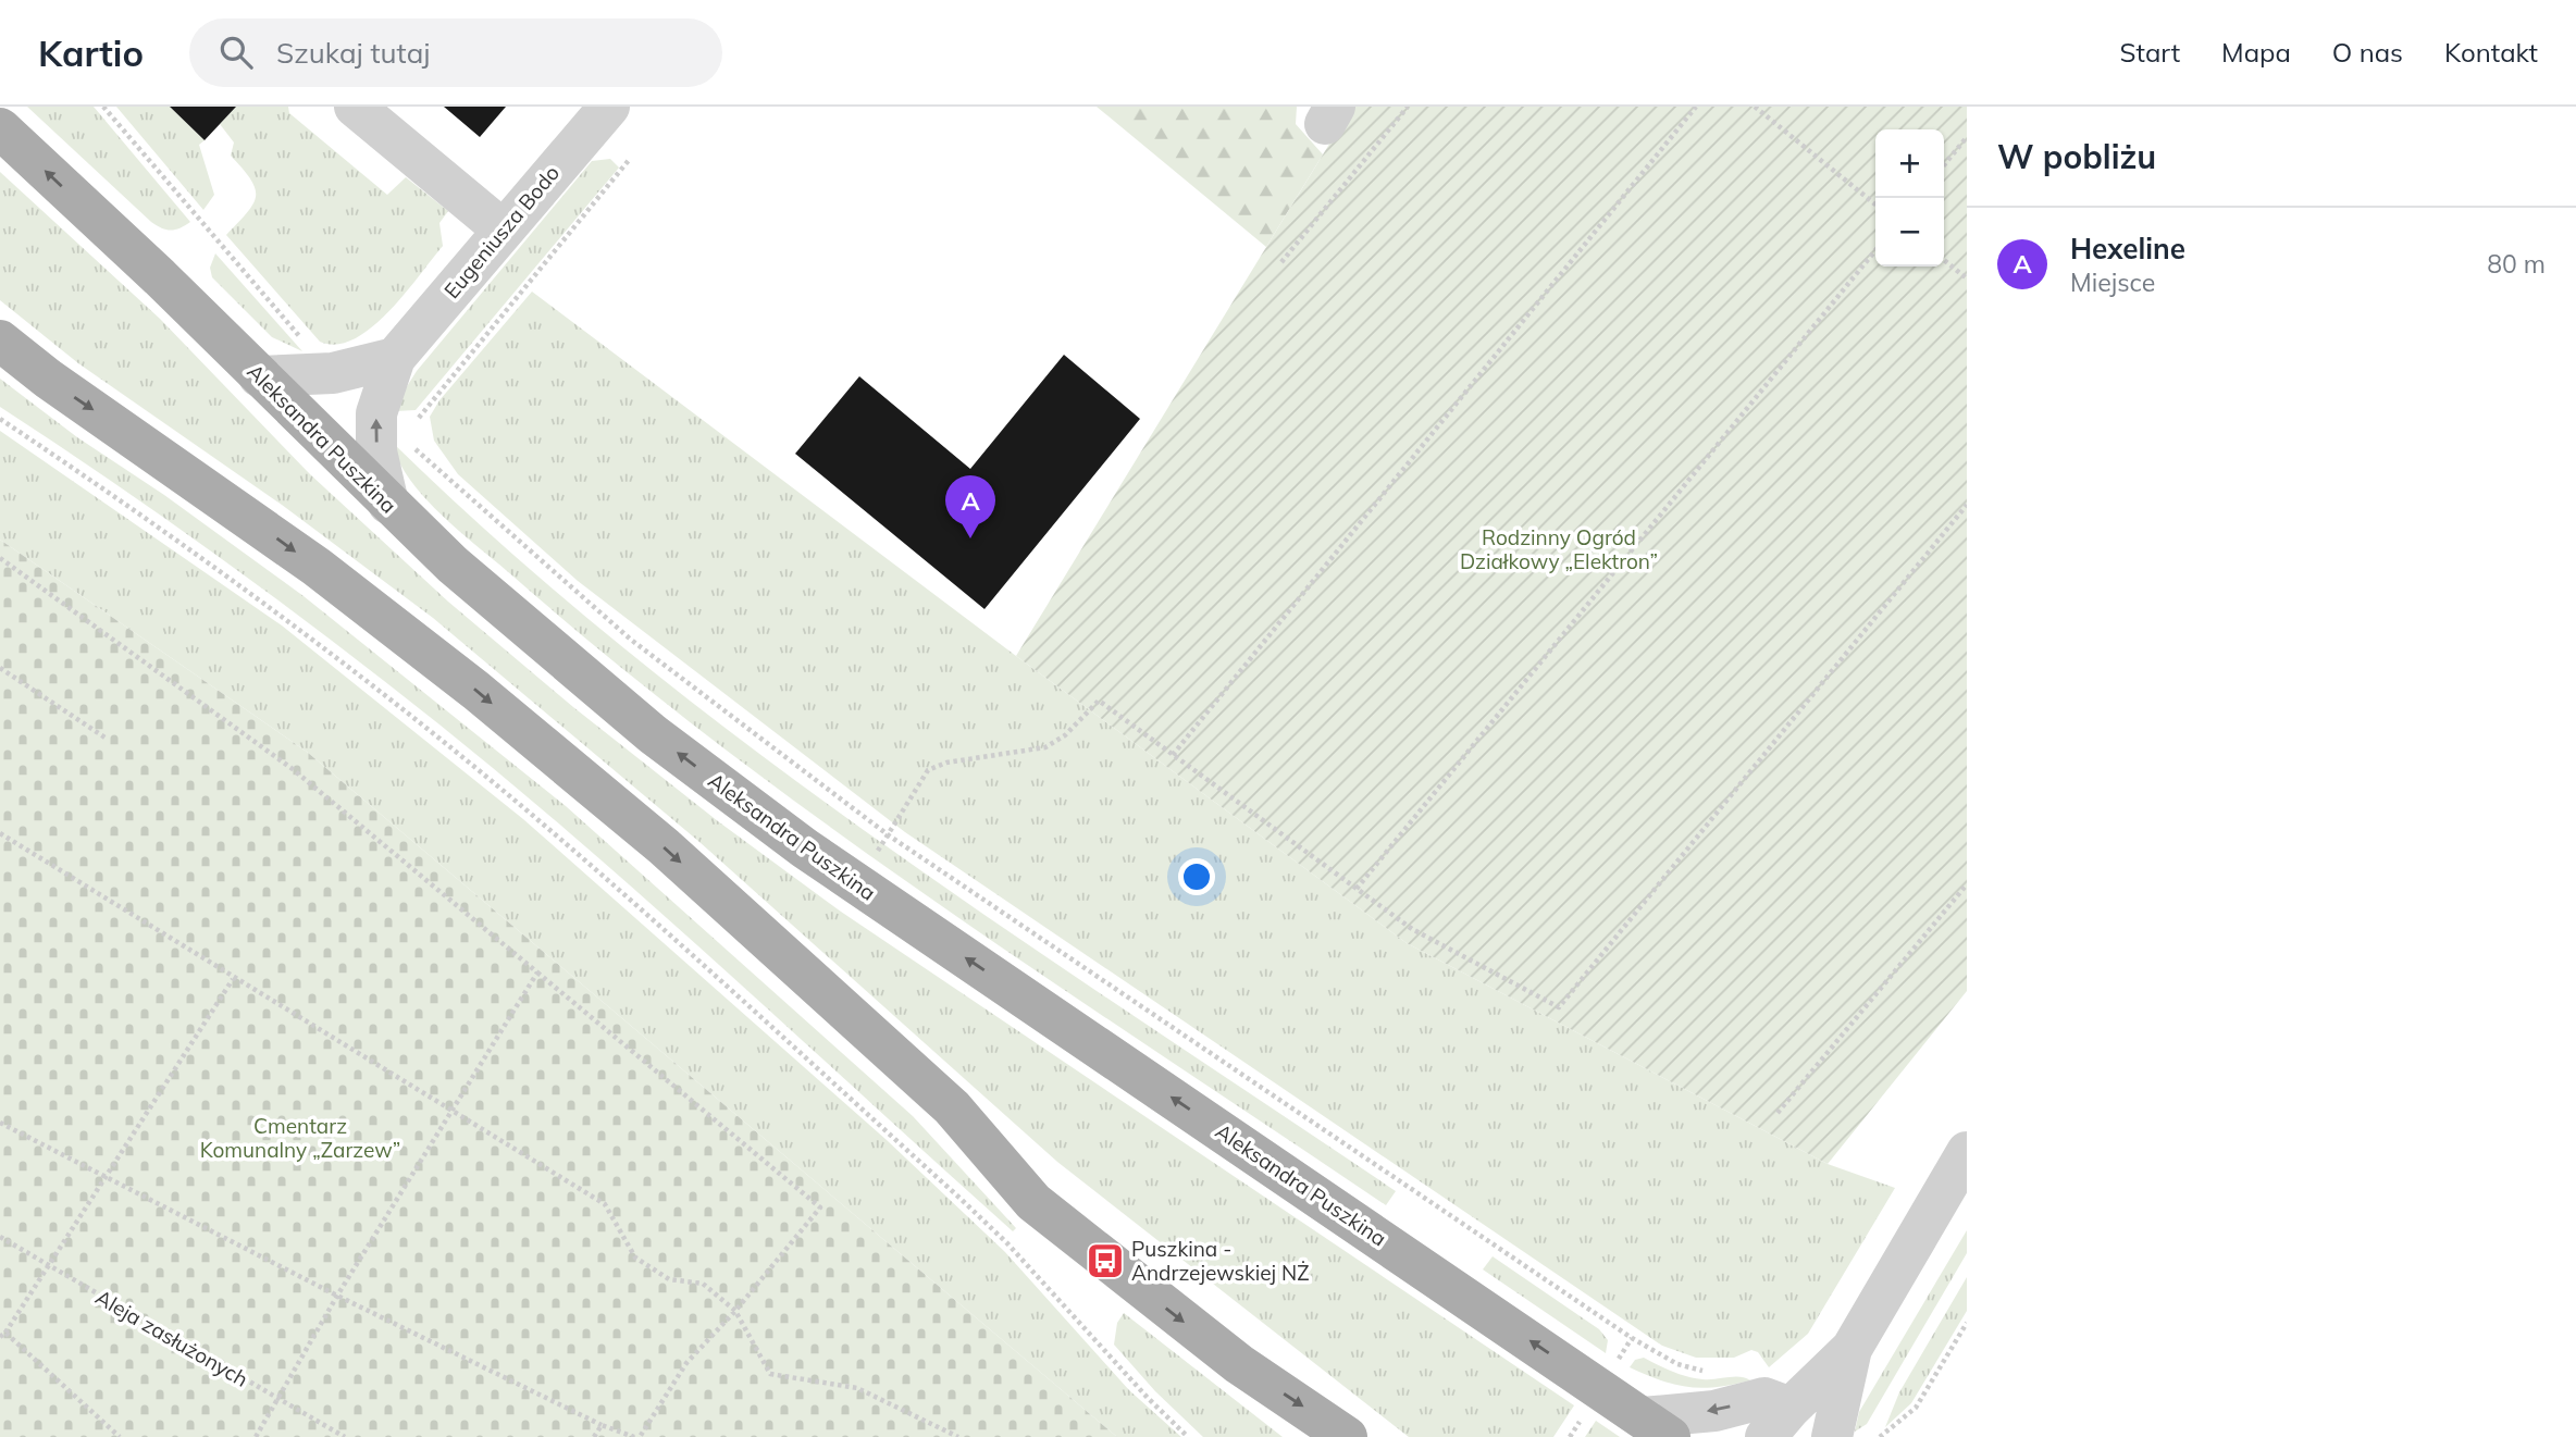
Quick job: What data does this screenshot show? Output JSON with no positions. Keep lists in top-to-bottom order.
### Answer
{
  "streets": {
    "main road": ["Aleksandra Puszkina"],
    "street": ["Eugeniusza Bodo"],
    "path": ["Aleja zasłużonych"]
  },
  "crossings": [
    ["Eugeniusza Bodo", "Aleksandra Puszkina"]
  ],
  "parks": ["Rodzinny Ogród Działkowy „Elektron”", "Cmentarz Komunalny „Zarzew”"],
  "places": {
    "bus stop": ["Puszkina - Andrzejewskiej NŻ"]
  },
  "page": {
    "header": "Kartio",
    "search": "Szukaj tutaj",
    "nav": [
      "Start",
      "Mapa",
      "O nas",
      "Kontakt"
    ],
    "heading": "W pobliżu",
    "map_buttons": ["+", "−"],
    "list": [
      {
        "mark": "A",
        "name": "Hexeline",
        "note": "Miejsce",
        "value": "80 m"
      }
    ],
    "pins": "A"
  }
}
